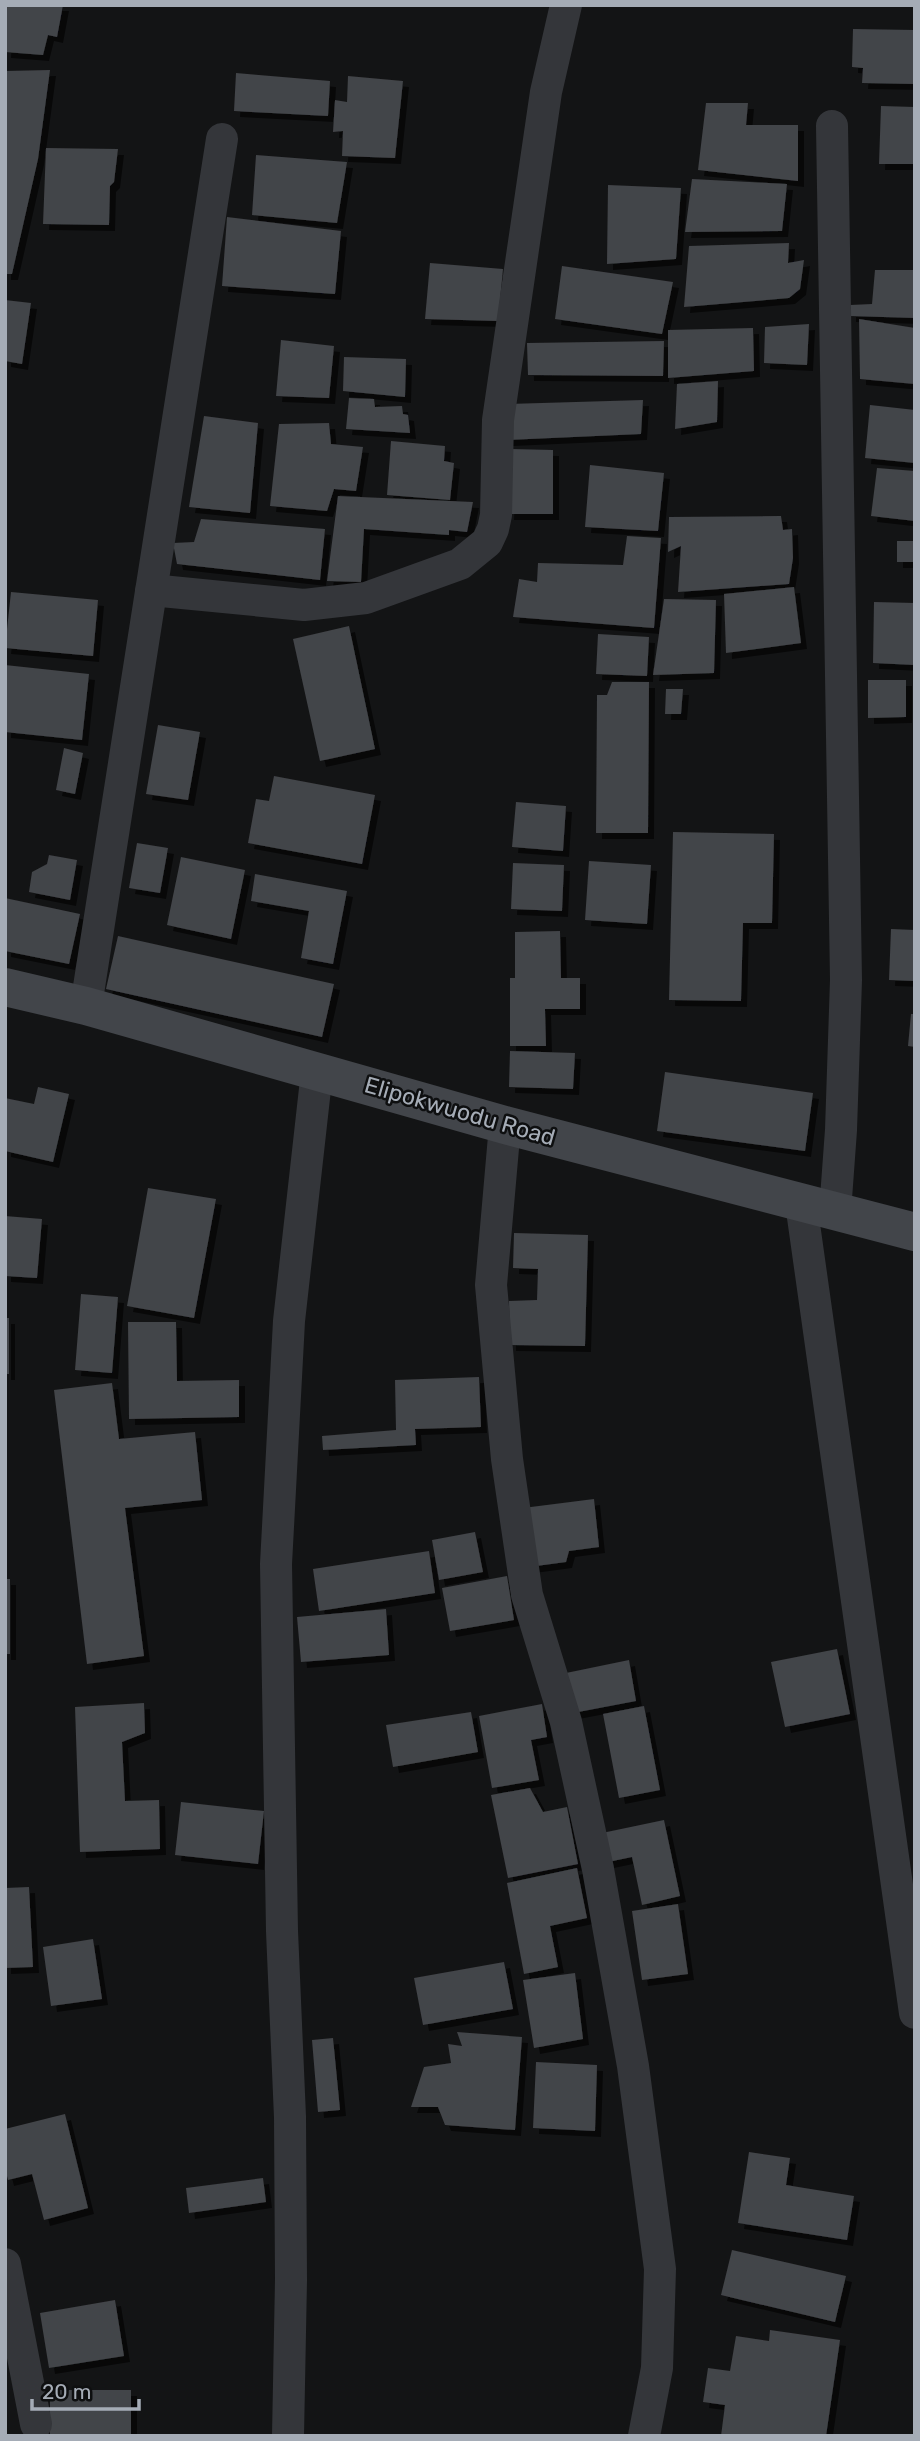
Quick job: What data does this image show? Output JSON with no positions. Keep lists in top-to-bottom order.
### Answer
{
  "streets": {
    "street": ["Elipokwuodu Road"]
  },
  "scale_bar": "20 m"
}
